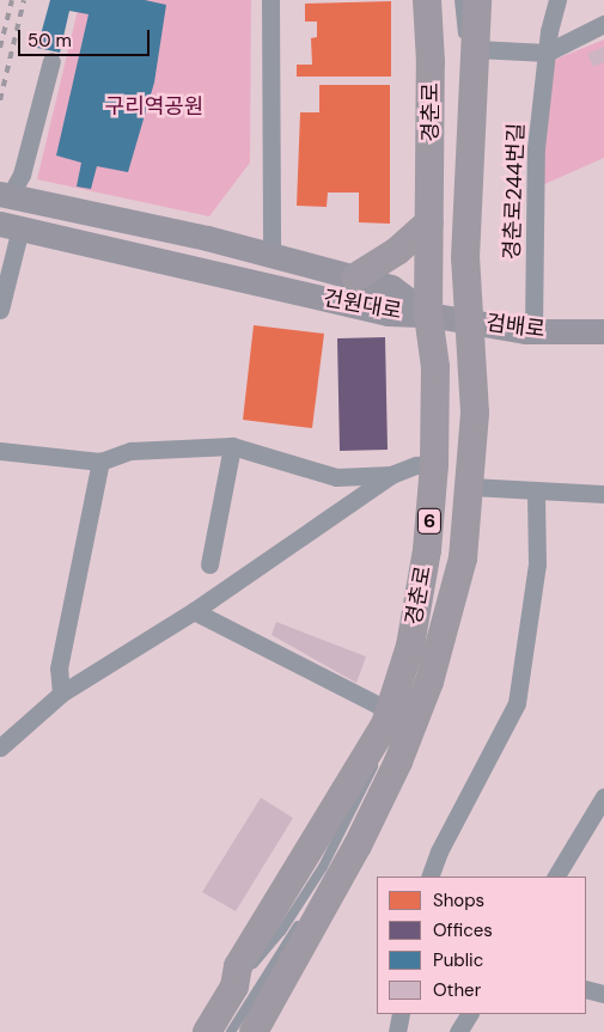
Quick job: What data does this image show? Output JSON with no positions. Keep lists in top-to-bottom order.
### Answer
{
  "streets": {
    "main road": ["경춘로", "6"],
    "street": ["경춘로244번길", "건원대로", "검배로"]
  },
  "crossings": [
    ["경춘로", "건원대로"],
    ["경춘로", "검배로"],
    ["경춘로244번길", "검배로"],
    ["건원대로", "검배로"]
  ],
  "parks": ["구리역공원"],
  "legend": [
    "Shops",
    "Offices",
    "Public",
    "Other"
  ],
  "scale_bar": "50 m"
}
